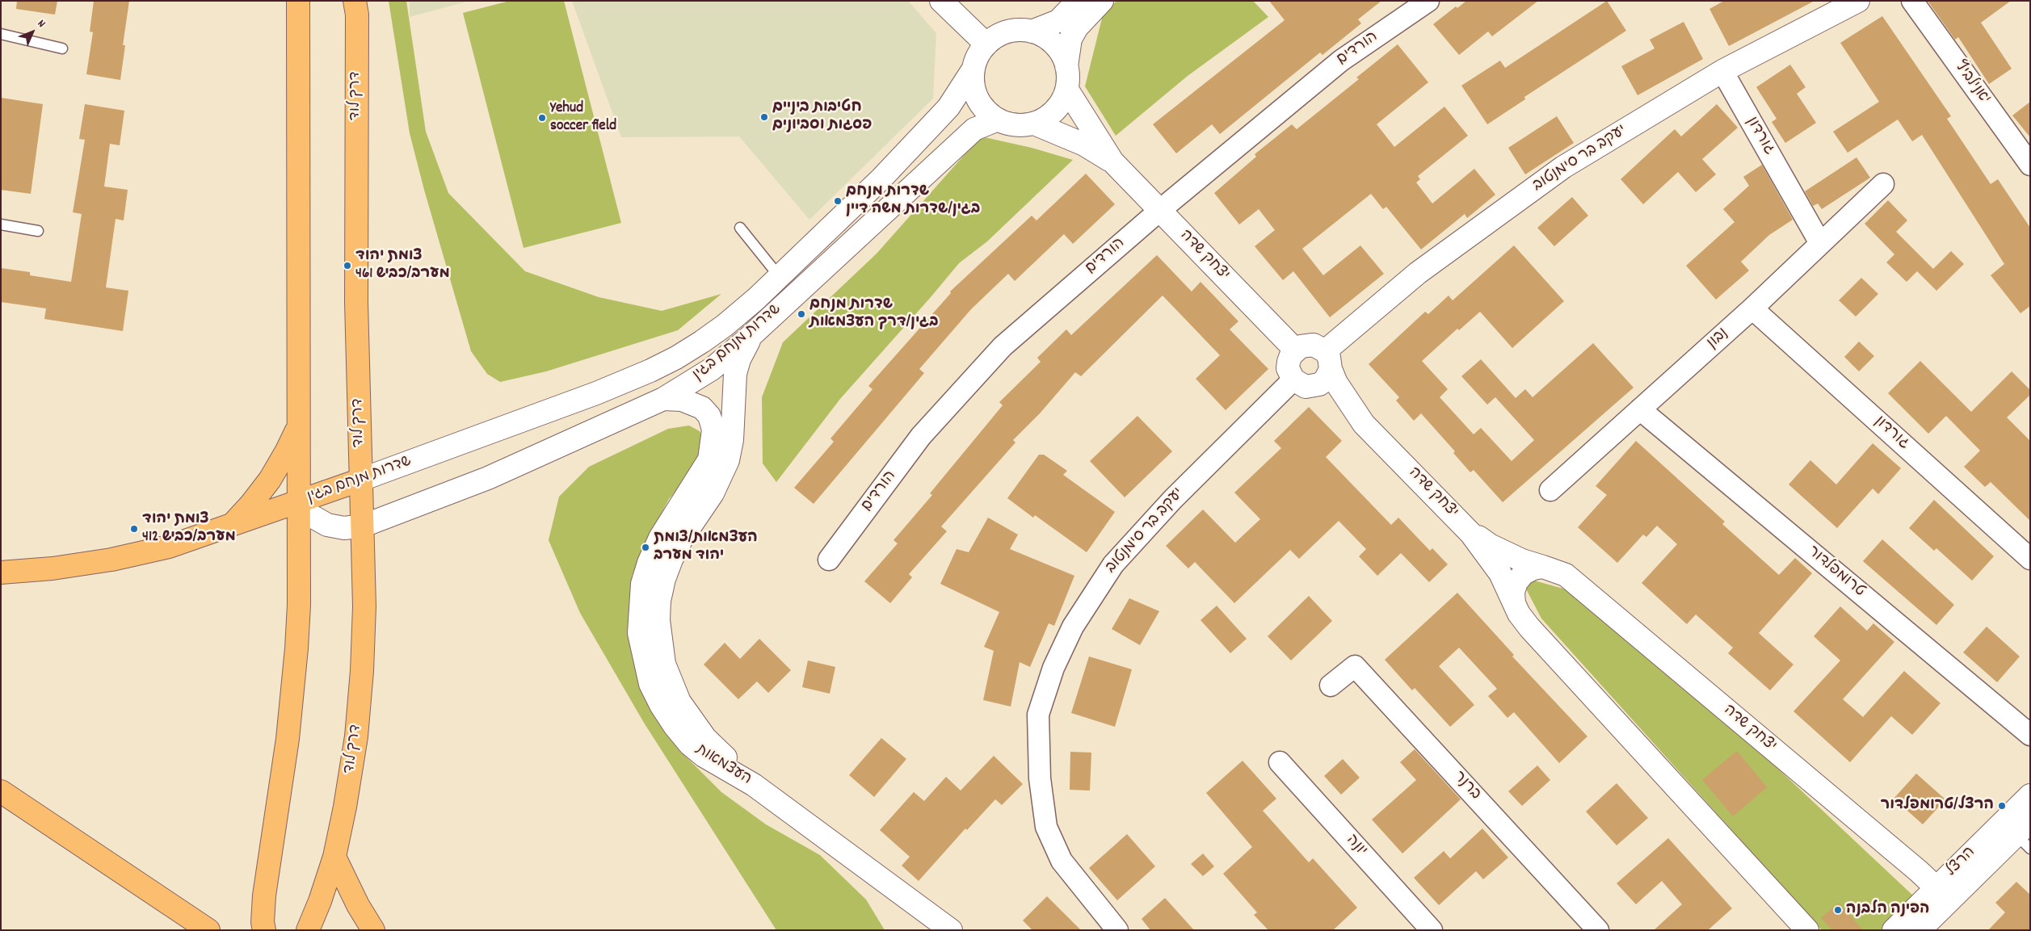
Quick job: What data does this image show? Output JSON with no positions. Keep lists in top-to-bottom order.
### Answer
{
  "streets": {
    "main road": ["דרך לוד", "שדרות מנחם בגין"],
    "street": [
      "הורדים",
      "אנילביץ'",
      "גורדון",
      "יעקב בר סימנטוב",
      "יצחק שדה",
      "נבון",
      "טרומפלדור",
      "העצמאות",
      "ברנר",
      "יונה",
      "הרצל"
    ]
  },
  "crossings": [
    ["הורדים", "יצחק שדה"],
    ["דרך לוד", "שדרות מנחם בגין"],
    ["גורדון", "יעקב בר סימנטוב"],
    ["גורדון", "נבון"],
    ["יעקב בר סימנטוב", "יצחק שדה"],
    ["יצחק שדה", "שדרות מנחם בגין"],
    ["יצחק שדה", "הרצל"],
    ["נבון", "טרומפלדור"],
    ["שדרות מנחם בגין", "העצמאות"]
  ],
  "places": [
    "חטיבות ביניים פסגות וסביונים",
    "Yehud soccer field",
    "שדרות מנחם בגין/שדרות משה דיין",
    "צומת יהוד מערב/כביש 461",
    "שדרות מנחם בגין/דרך העצמאות",
    "צומת יהוד מערב/כביש 412",
    "העצמאות/צומת יהוד מערב",
    "הרצל/טרומפלדור",
    "הפינה הלבנה"
  ],
  "north": "top right"
}
